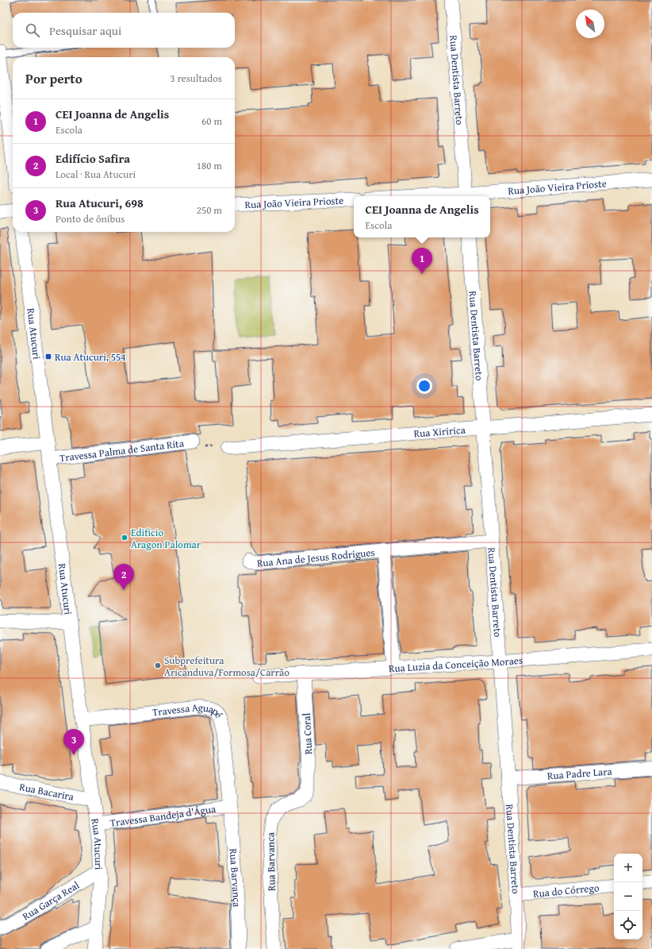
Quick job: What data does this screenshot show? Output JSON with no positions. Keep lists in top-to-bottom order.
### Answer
{
  "streets": {
    "street": [
      "Rua Dentista Barreto",
      "Rua João Vieira Prioste",
      "Rua Atucuri",
      "Rua Xiririca",
      "Travessa Palma de Santa Rita",
      "Rua Ana de Jesus Rodrigues",
      "Rua Luzia da Conceição Moraes",
      "Travessa Aguapé",
      "Rua Coral",
      "Rua Padre Lara",
      "Rua Bacarira",
      "Travessa Bandeja d'Água",
      "Rua Barvanca",
      "Rua Barvança",
      "Rua do Córrego",
      "Rua Garça Real"
    ]
  },
  "crossings": [
    ["Rua Dentista Barreto", "Rua João Vieira Prioste"],
    ["Rua Dentista Barreto", "Rua Xiririca"],
    ["Rua Dentista Barreto", "Rua Ana de Jesus Rodrigues"],
    ["Rua Dentista Barreto", "Rua Luzia da Conceição Moraes"],
    ["Rua Dentista Barreto", "Rua Padre Lara"],
    ["Rua Dentista Barreto", "Rua do Córrego"],
    ["Rua Atucuri", "Travessa Palma de Santa Rita"],
    ["Rua Atucuri", "Travessa Aguapé"],
    ["Rua Atucuri", "Rua Bacarira"],
    ["Rua Atucuri", "Travessa Bandeja d'Água"],
    ["Rua Atucuri", "Rua Garça Real"],
    ["Rua Ana de Jesus Rodrigues", "Rua Luzia da Conceição Moraes"],
    ["Rua Luzia da Conceição Moraes", "Rua Coral"],
    ["Travessa Aguapé", "Travessa Bandeja d'Água"],
    ["Travessa Aguapé", "Rua Barvança"],
    ["Rua Coral", "Rua Barvanca"],
    ["Travessa Bandeja d'Água", "Rua Barvança"]
  ],
  "places": {
    "transit": ["Rua Atucuri, 554"],
    "other": ["Edificio Aragon Palomar", "Subprefeitura Aricanduva/Formosa/Carrão"]
  },
  "north": "top left",
  "page": {
    "search": "Pesquisar aqui",
    "heading": ["Por perto", "3 resultados"],
    "list": [
      {
        "mark": "1",
        "name": "CEI Joanna de Angelis",
        "note": "Escola",
        "value": "60 m"
      },
      {
        "mark": "2",
        "name": "Edifício Safira",
        "note": "Local · Rua Atucuri",
        "value": "180 m"
      },
      {
        "mark": "3",
        "name": "Rua Atucuri, 698",
        "note": "Ponto de ônibus",
        "value": "250 m"
      }
    ],
    "popup": ["CEI Joanna de Angelis", "Escola"],
    "pins": ["1", "2", "3"],
    "map_buttons": ["+", "−"]
  }
}
